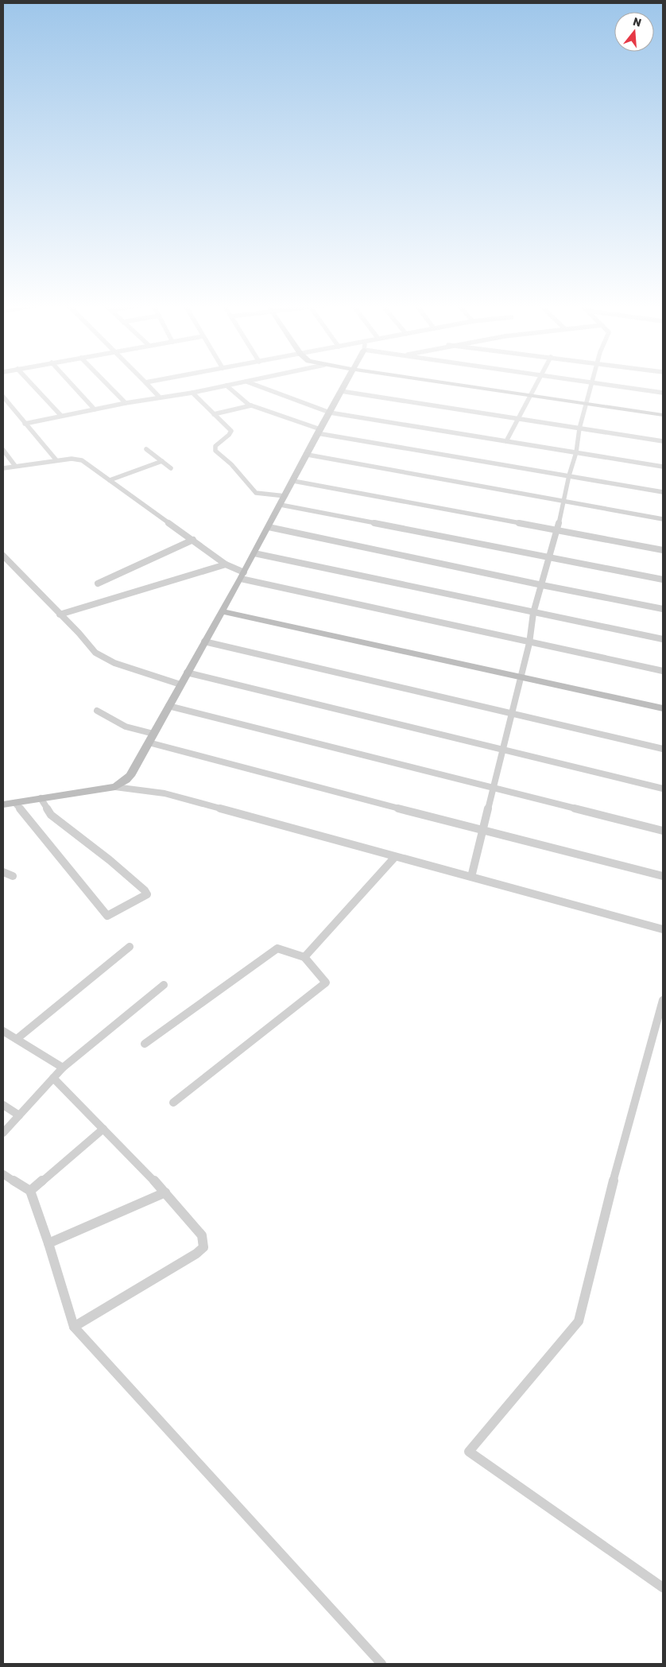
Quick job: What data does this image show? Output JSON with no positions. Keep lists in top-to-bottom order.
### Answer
{
  "north": "top"
}
